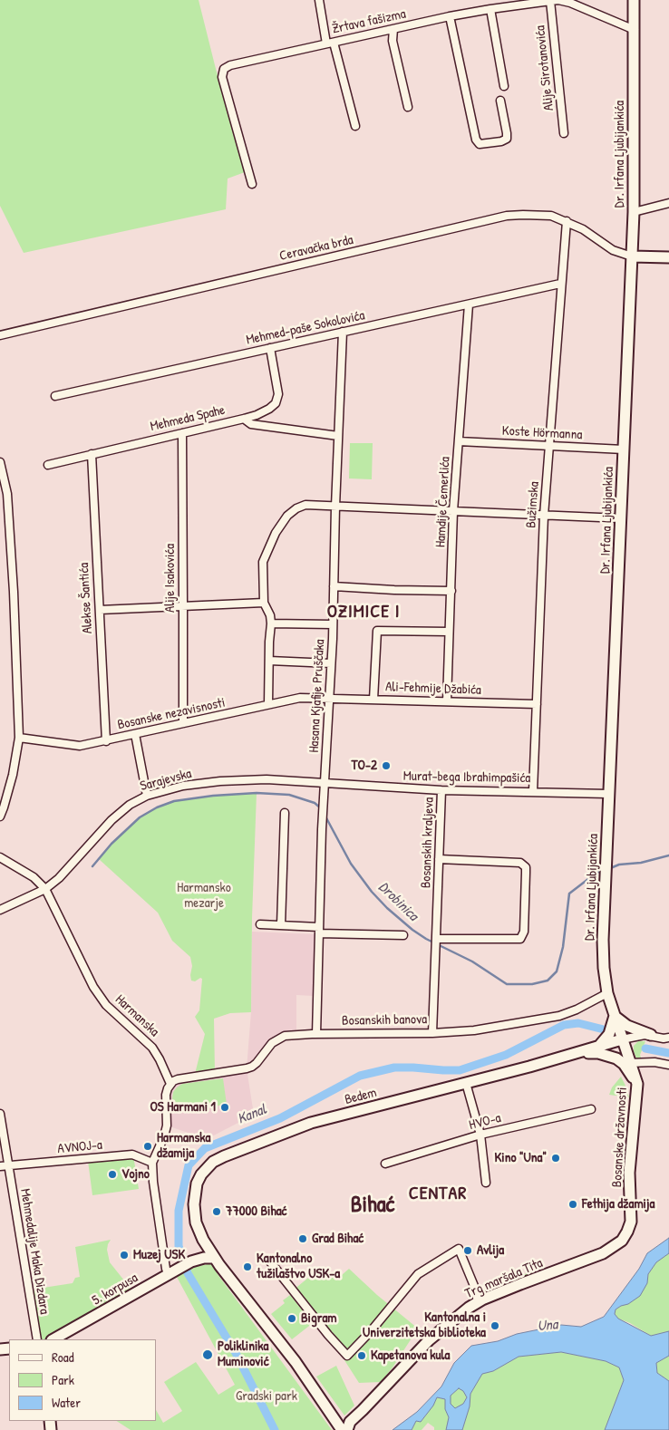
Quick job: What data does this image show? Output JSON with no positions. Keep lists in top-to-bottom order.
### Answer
{
  "streets": {
    "main road": [
      "Dr. Irfana Ljubijankića",
      "Bedem",
      "Bosanske državnosti",
      "Trg maršala Tita",
      "5. korpusa"
    ],
    "street": [
      "Žrtava fašizma",
      "Alije Sirotanovića",
      "Ceravačka brda",
      "Mehmed-paše Sokolovića",
      "Mehmeda Spahe",
      "Koste Hörmanna",
      "Hamdije Čemerlića",
      "Bužimska",
      "Alije Isakovića",
      "Alekse Šantića",
      "Ali-Fehmije Džabića",
      "Hasana Kjafije Pruščaka",
      "Bosanske nezavisnosti",
      "Murat-bega Ibrahimpašića",
      "Sarajevska",
      "Bosanskih kraljeva",
      "Harmanska",
      "Bosanskih banova",
      "HVO-a",
      "AVNOJ-a",
      "Mehmedalije Maka Dizdara"
    ]
  },
  "crossings": [
    ["Žrtava fašizma", "Alije Sirotanovića"],
    ["Žrtava fašizma", "Dr. Irfana Ljubijankića"],
    ["Dr. Irfana Ljubijankića", "Ceravačka brda"],
    ["Dr. Irfana Ljubijankića", "Koste Hörmanna"],
    ["Dr. Irfana Ljubijankića", "Murat-bega Ibrahimpašića"],
    ["Dr. Irfana Ljubijankića", "Bosanskih banova"],
    ["Dr. Irfana Ljubijankića", "Bedem"],
    ["Dr. Irfana Ljubijankića", "Bosanske državnosti"],
    ["Ceravačka brda", "Bužimska"],
    ["Mehmed-paše Sokolovića", "Mehmeda Spahe"],
    ["Mehmed-paše Sokolovića", "Hamdije Čemerlića"],
    ["Mehmed-paše Sokolovića", "Bužimska"],
    ["Mehmed-paše Sokolovića", "Hasana Kjafije Pruščaka"],
    ["Mehmeda Spahe", "Alije Isakovića"],
    ["Mehmeda Spahe", "Alekse Šantića"],
    ["Koste Hörmanna", "Hamdije Čemerlića"],
    ["Koste Hörmanna", "Bužimska"],
    ["Hamdije Čemerlića", "Ali-Fehmije Džabića"],
    ["Bužimska", "Ali-Fehmije Džabića"],
    ["Bužimska", "Murat-bega Ibrahimpašića"],
    ["Alije Isakovića", "Bosanske nezavisnosti"],
    ["Alekse Šantića", "Bosanske nezavisnosti"],
    ["Ali-Fehmije Džabića", "Hasana Kjafije Pruščaka"],
    ["Ali-Fehmije Džabića", "Bosanske nezavisnosti"],
    ["Hasana Kjafije Pruščaka", "Bosanske nezavisnosti"],
    ["Hasana Kjafije Pruščaka", "Murat-bega Ibrahimpašića"],
    ["Hasana Kjafije Pruščaka", "Sarajevska"],
    ["Hasana Kjafije Pruščaka", "Bosanskih banova"],
    ["Murat-bega Ibrahimpašića", "Sarajevska"],
    ["Murat-bega Ibrahimpašića", "Bosanskih kraljeva"],
    ["Sarajevska", "Harmanska"],
    ["Bosanskih kraljeva", "Bosanskih banova"],
    ["Harmanska", "Bosanskih banova"],
    ["Bedem", "Bosanske državnosti"],
    ["Bedem", "Trg maršala Tita"],
    ["Bedem", "5. korpusa"],
    ["Bosanske državnosti", "Trg maršala Tita"],
    ["AVNOJ-a", "Mehmedalije Maka Dizdara"]
  ],
  "districts": ["OZIMICE I", "CENTAR", "Bihać"],
  "water": ["Drobinica", "Kanal", "Una"],
  "parks": ["Harmansko mezarje", "Gradski park"],
  "places": [
    "TO-2",
    "OS Harmani 1",
    "Harmanska džamija",
    "Kino \"Una\"",
    "Vojno",
    "Fethija džamija",
    "77000 Bihać",
    "Grad Bihać",
    "Avlija",
    "Muzej USK",
    "Kantonalno tužilaštvo USK-a",
    "Bigram",
    "Kantonalna i Univerzitetska biblioteka",
    "Poliklinika Muminović",
    "Kapetanova kula"
  ],
  "legend": ["Road", "Park", "Water"]
}
